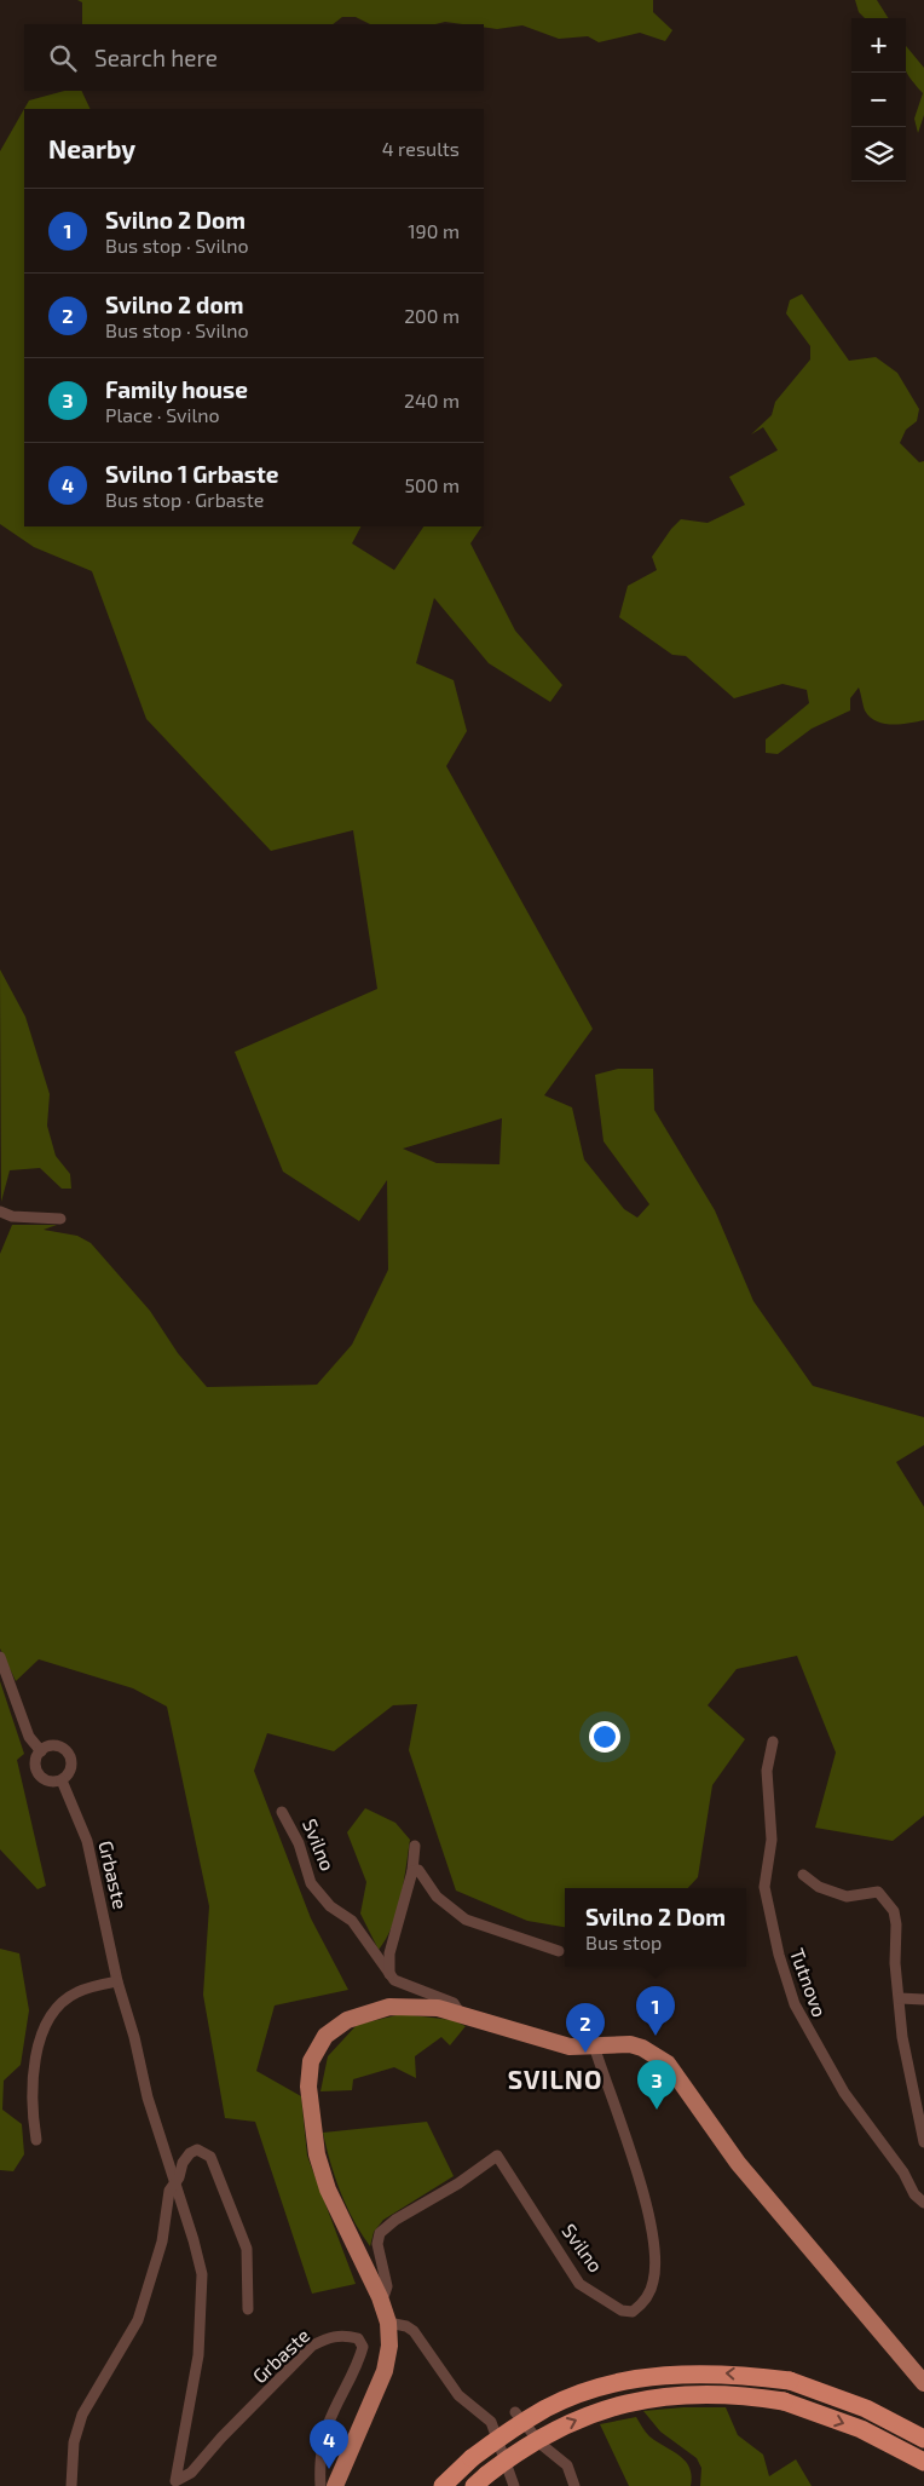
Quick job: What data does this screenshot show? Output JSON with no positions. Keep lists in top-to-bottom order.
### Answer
{
  "streets": {
    "main road": ["Svilno"],
    "street": ["Grbaste", "Tutnovo"]
  },
  "districts": ["SVILNO"],
  "page": {
    "map_buttons": ["+", "−"],
    "search": "Search here",
    "heading": ["Nearby", "4 results"],
    "list": [
      {
        "mark": "1",
        "name": "Svilno 2 Dom",
        "note": "Bus stop · Svilno",
        "value": "190 m"
      },
      {
        "mark": "2",
        "name": "Svilno 2 dom",
        "note": "Bus stop · Svilno",
        "value": "200 m"
      },
      {
        "mark": "3",
        "name": "Family house",
        "note": "Place · Svilno",
        "value": "240 m"
      },
      {
        "mark": "4",
        "name": "Svilno 1 Grbaste",
        "note": "Bus stop · Grbaste",
        "value": "500 m"
      }
    ],
    "popup": ["Svilno 2 Dom", "Bus stop"],
    "pins": [
      "1",
      "2",
      "3",
      "4"
    ]
  }
}
